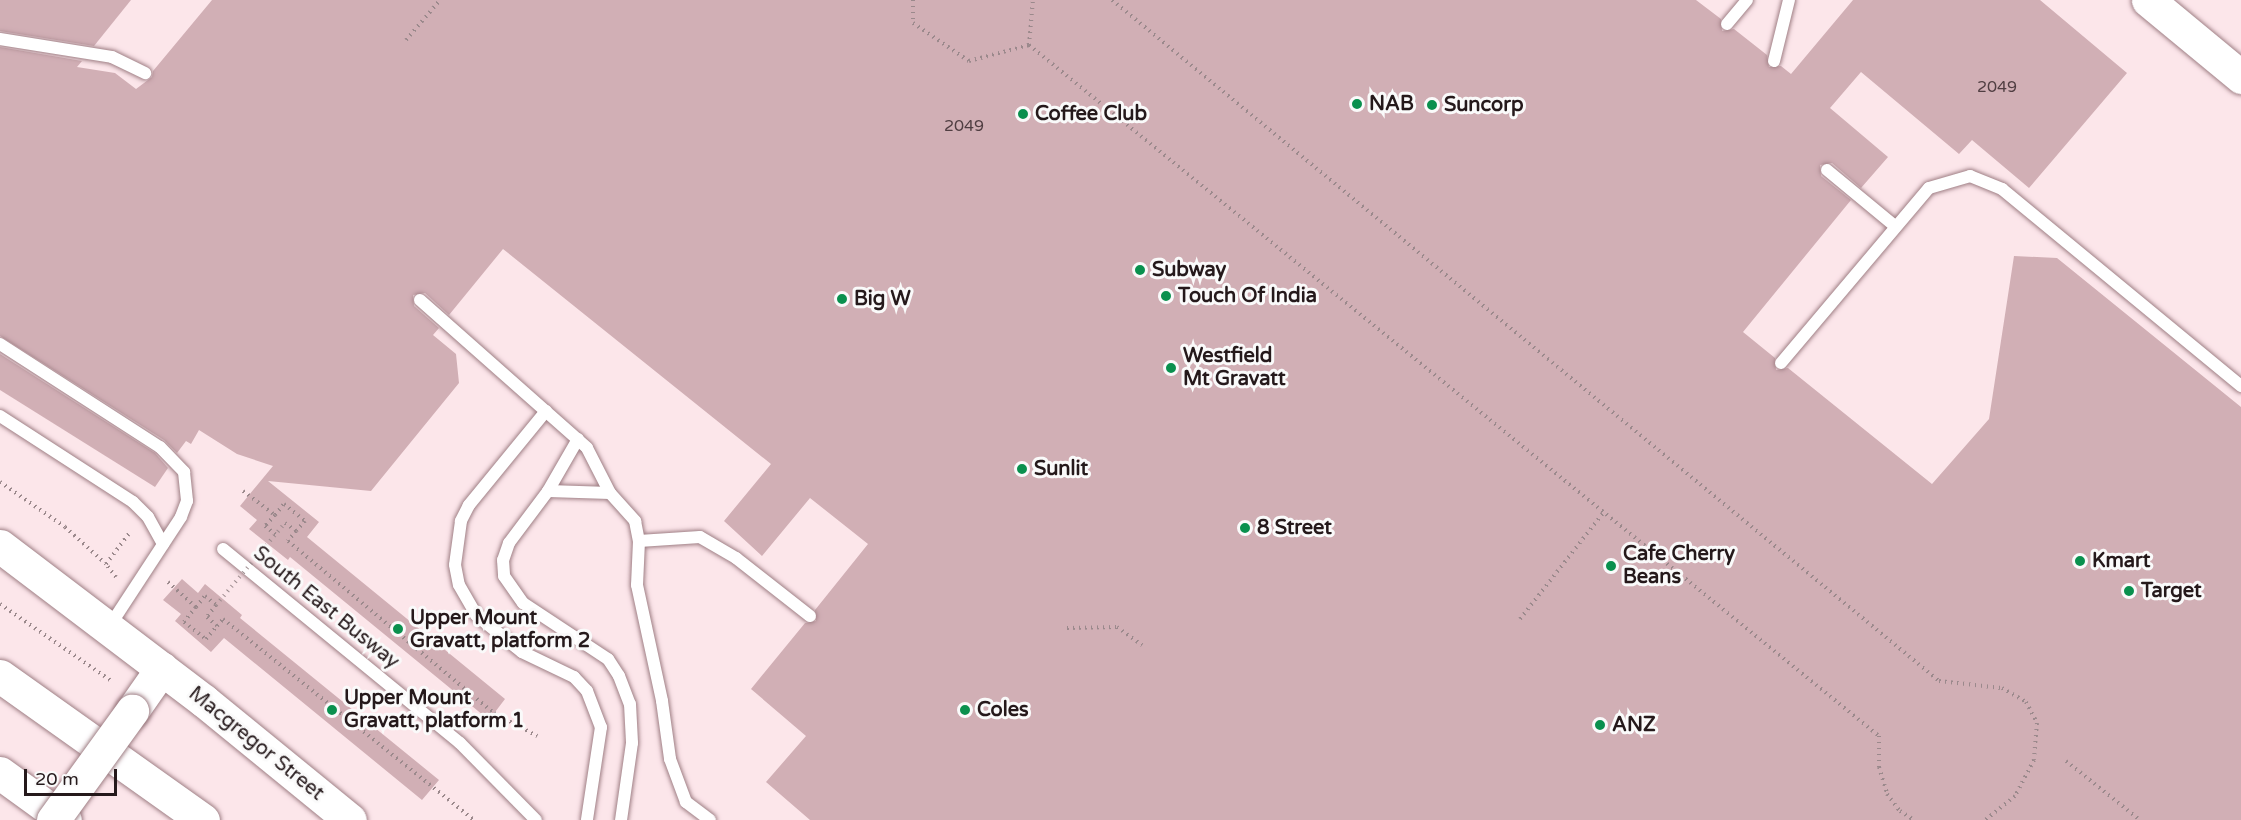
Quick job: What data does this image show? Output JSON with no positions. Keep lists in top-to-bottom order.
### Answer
{
  "streets": {
    "main road": ["Macgregor Street"],
    "lane": ["South East Busway"]
  },
  "places": [
    "NAB",
    "Suncorp",
    "Coffee Club",
    "Subway",
    "Touch Of India",
    "Big W",
    "Westfield Mt Gravatt",
    "Sunlit",
    "8 Street",
    "Kmart",
    "Cafe Cherry Beans",
    "Target",
    "Upper Mount Gravatt, platform 2",
    "Upper Mount Gravatt, platform 1",
    "Coles",
    "ANZ"
  ],
  "house_numbers": ["2049", "2049"],
  "scale_bar": "20 m"
}
